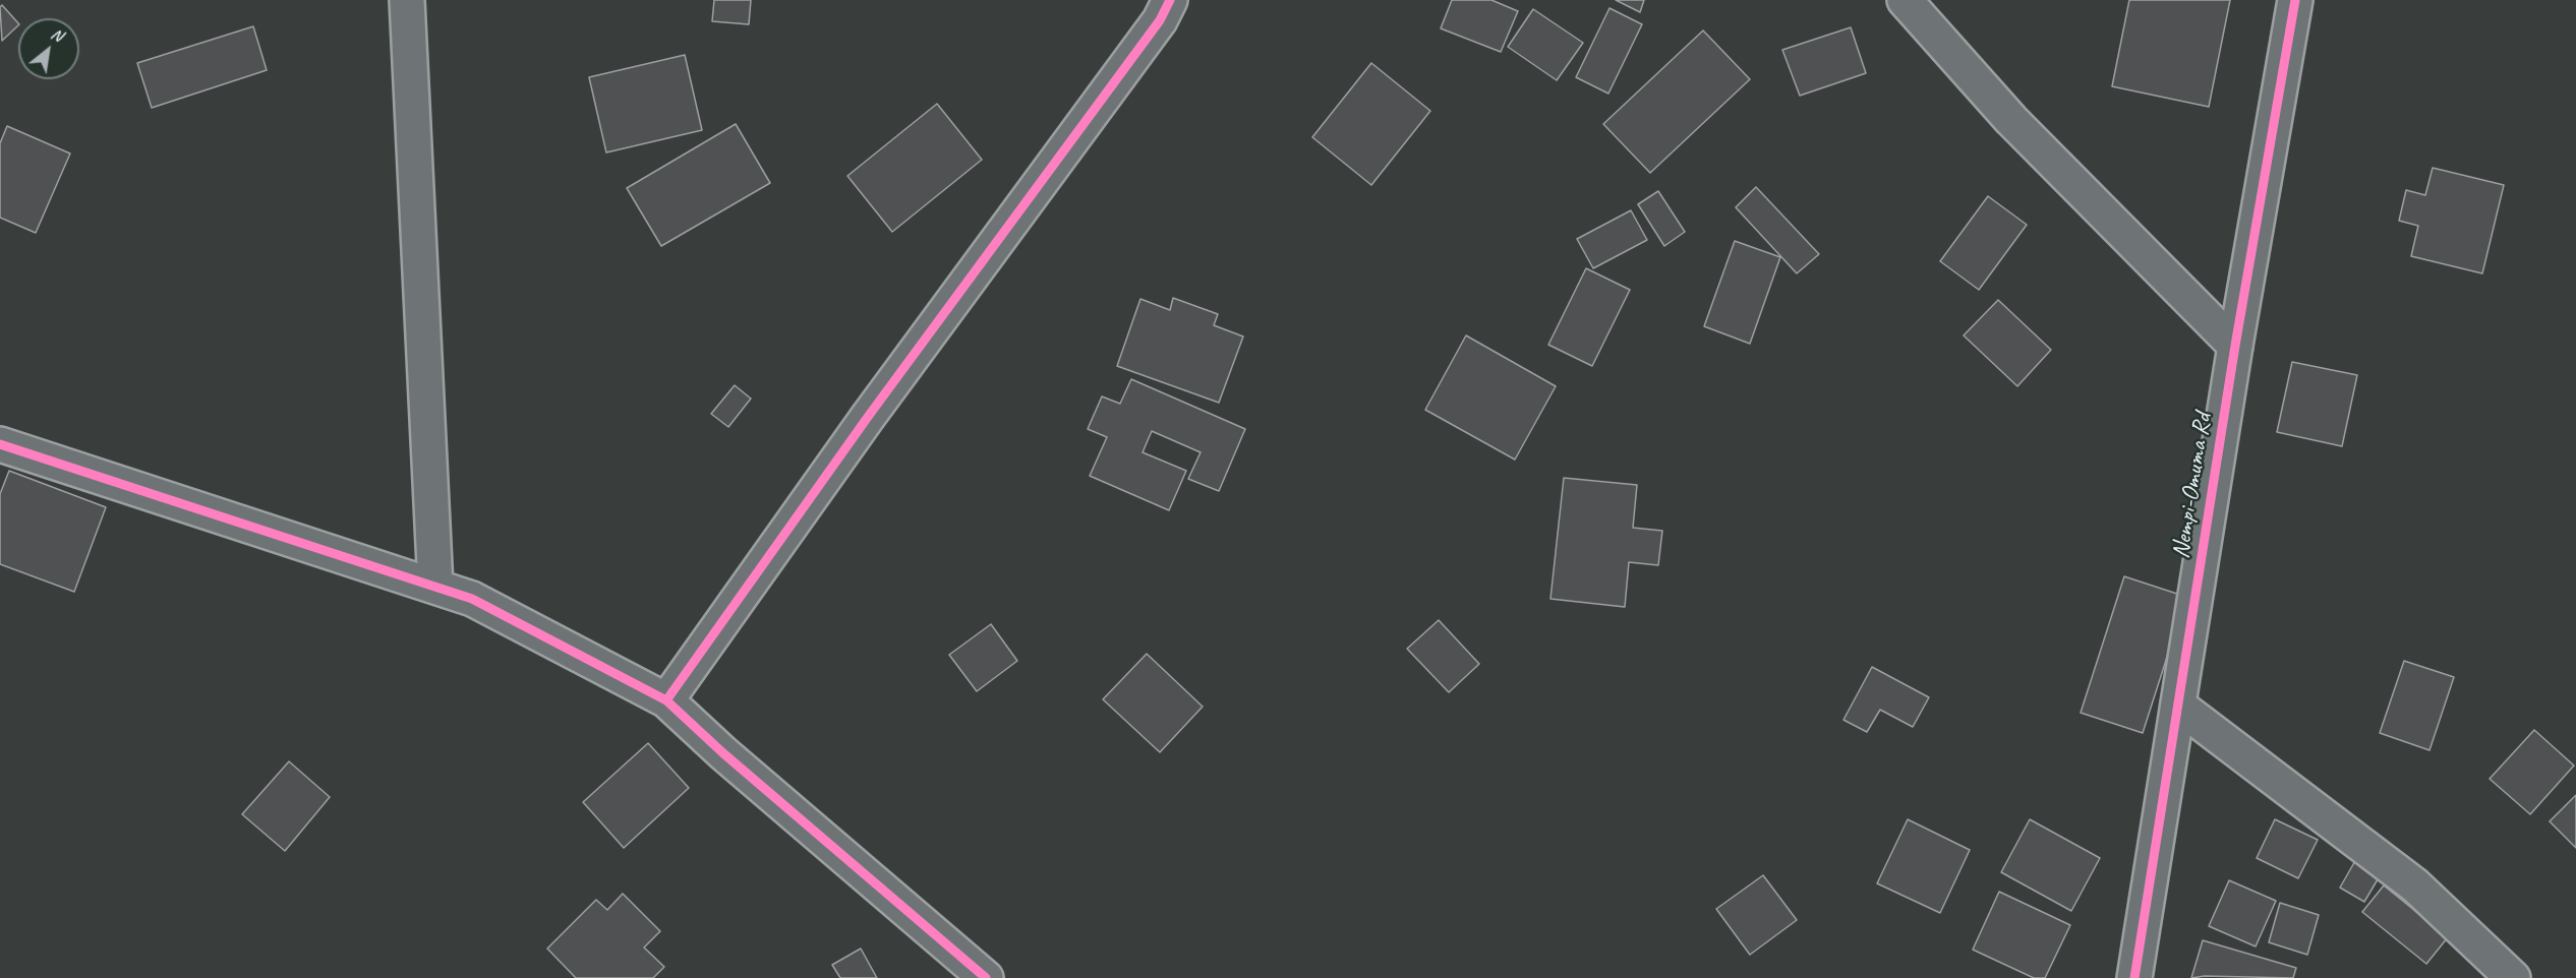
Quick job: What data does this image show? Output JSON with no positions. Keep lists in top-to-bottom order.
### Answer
{
  "streets": {
    "street": ["Nempi-Omuma Rd"]
  },
  "north": "top right"
}
